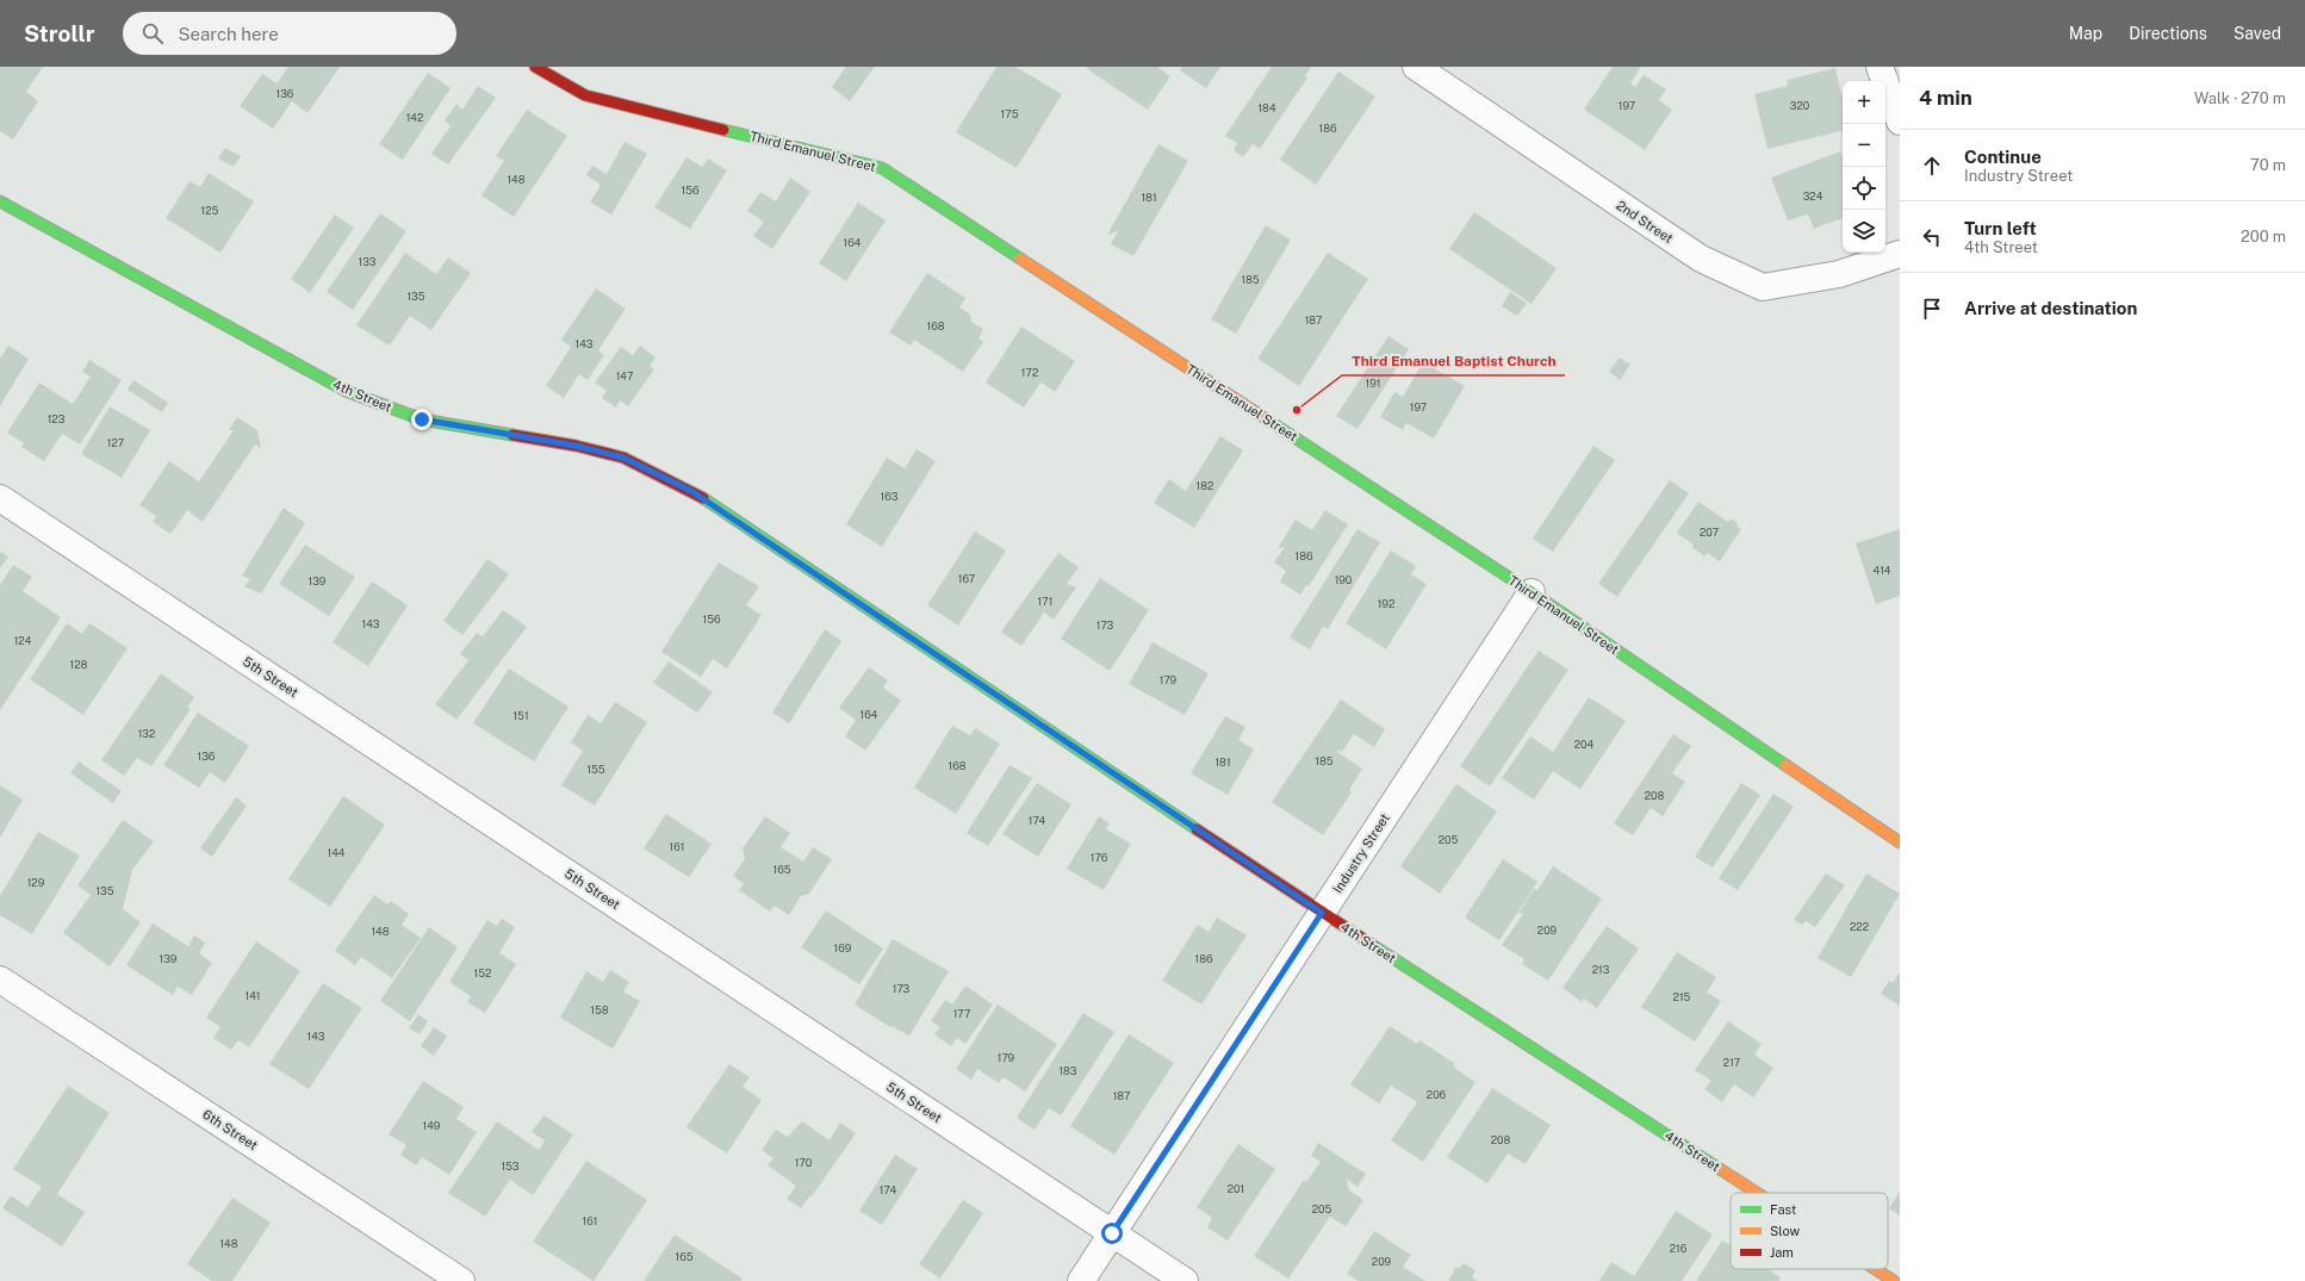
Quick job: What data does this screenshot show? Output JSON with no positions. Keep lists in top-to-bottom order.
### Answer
{
  "streets": {
    "street": [
      "Third Emanuel Street",
      "2nd Street",
      "4th Street",
      "5th Street",
      "Industry Street",
      "6th Street"
    ]
  },
  "crossings": [
    ["Third Emanuel Street", "Industry Street"],
    ["4th Street", "Industry Street"],
    ["5th Street", "Industry Street"]
  ],
  "places": ["Third Emanuel Baptist Church"],
  "house_numbers": [
    "136",
    "197",
    "320",
    "184",
    "175",
    "142",
    "186",
    "148",
    "156",
    "324",
    "181",
    "125",
    "164",
    "133",
    "185",
    "135",
    "187",
    "168",
    "143",
    "172",
    "147",
    "191",
    "197",
    "123",
    "127",
    "182",
    "163",
    "207",
    "186",
    "414",
    "167",
    "190",
    "139",
    "171",
    "192",
    "156",
    "143",
    "173",
    "124",
    "128",
    "179",
    "164",
    "151",
    "132",
    "204",
    "136",
    "185",
    "181",
    "168",
    "155",
    "208",
    "174",
    "205",
    "161",
    "144",
    "176",
    "165",
    "129",
    "135",
    "222",
    "209",
    "148",
    "169",
    "139",
    "186",
    "213",
    "152",
    "173",
    "141",
    "215",
    "158",
    "177",
    "143",
    "179",
    "217",
    "183",
    "206",
    "187",
    "149",
    "208",
    "170",
    "153",
    "201",
    "174",
    "205",
    "161",
    "148",
    "216",
    "165",
    "209"
  ],
  "legend": ["Fast", "Slow", "Jam"],
  "page": {
    "header": "Strollr",
    "search": "Search here",
    "nav": ["Map", "Directions", "Saved"],
    "heading": ["4 min", "Walk · 270 m"],
    "map_buttons": ["+", "−"],
    "list": [
      ["Continue", "Industry Street", "70 m"],
      ["Turn left", "4th Street", "200 m"],
      "Arrive at destination"
    ]
  }
}
